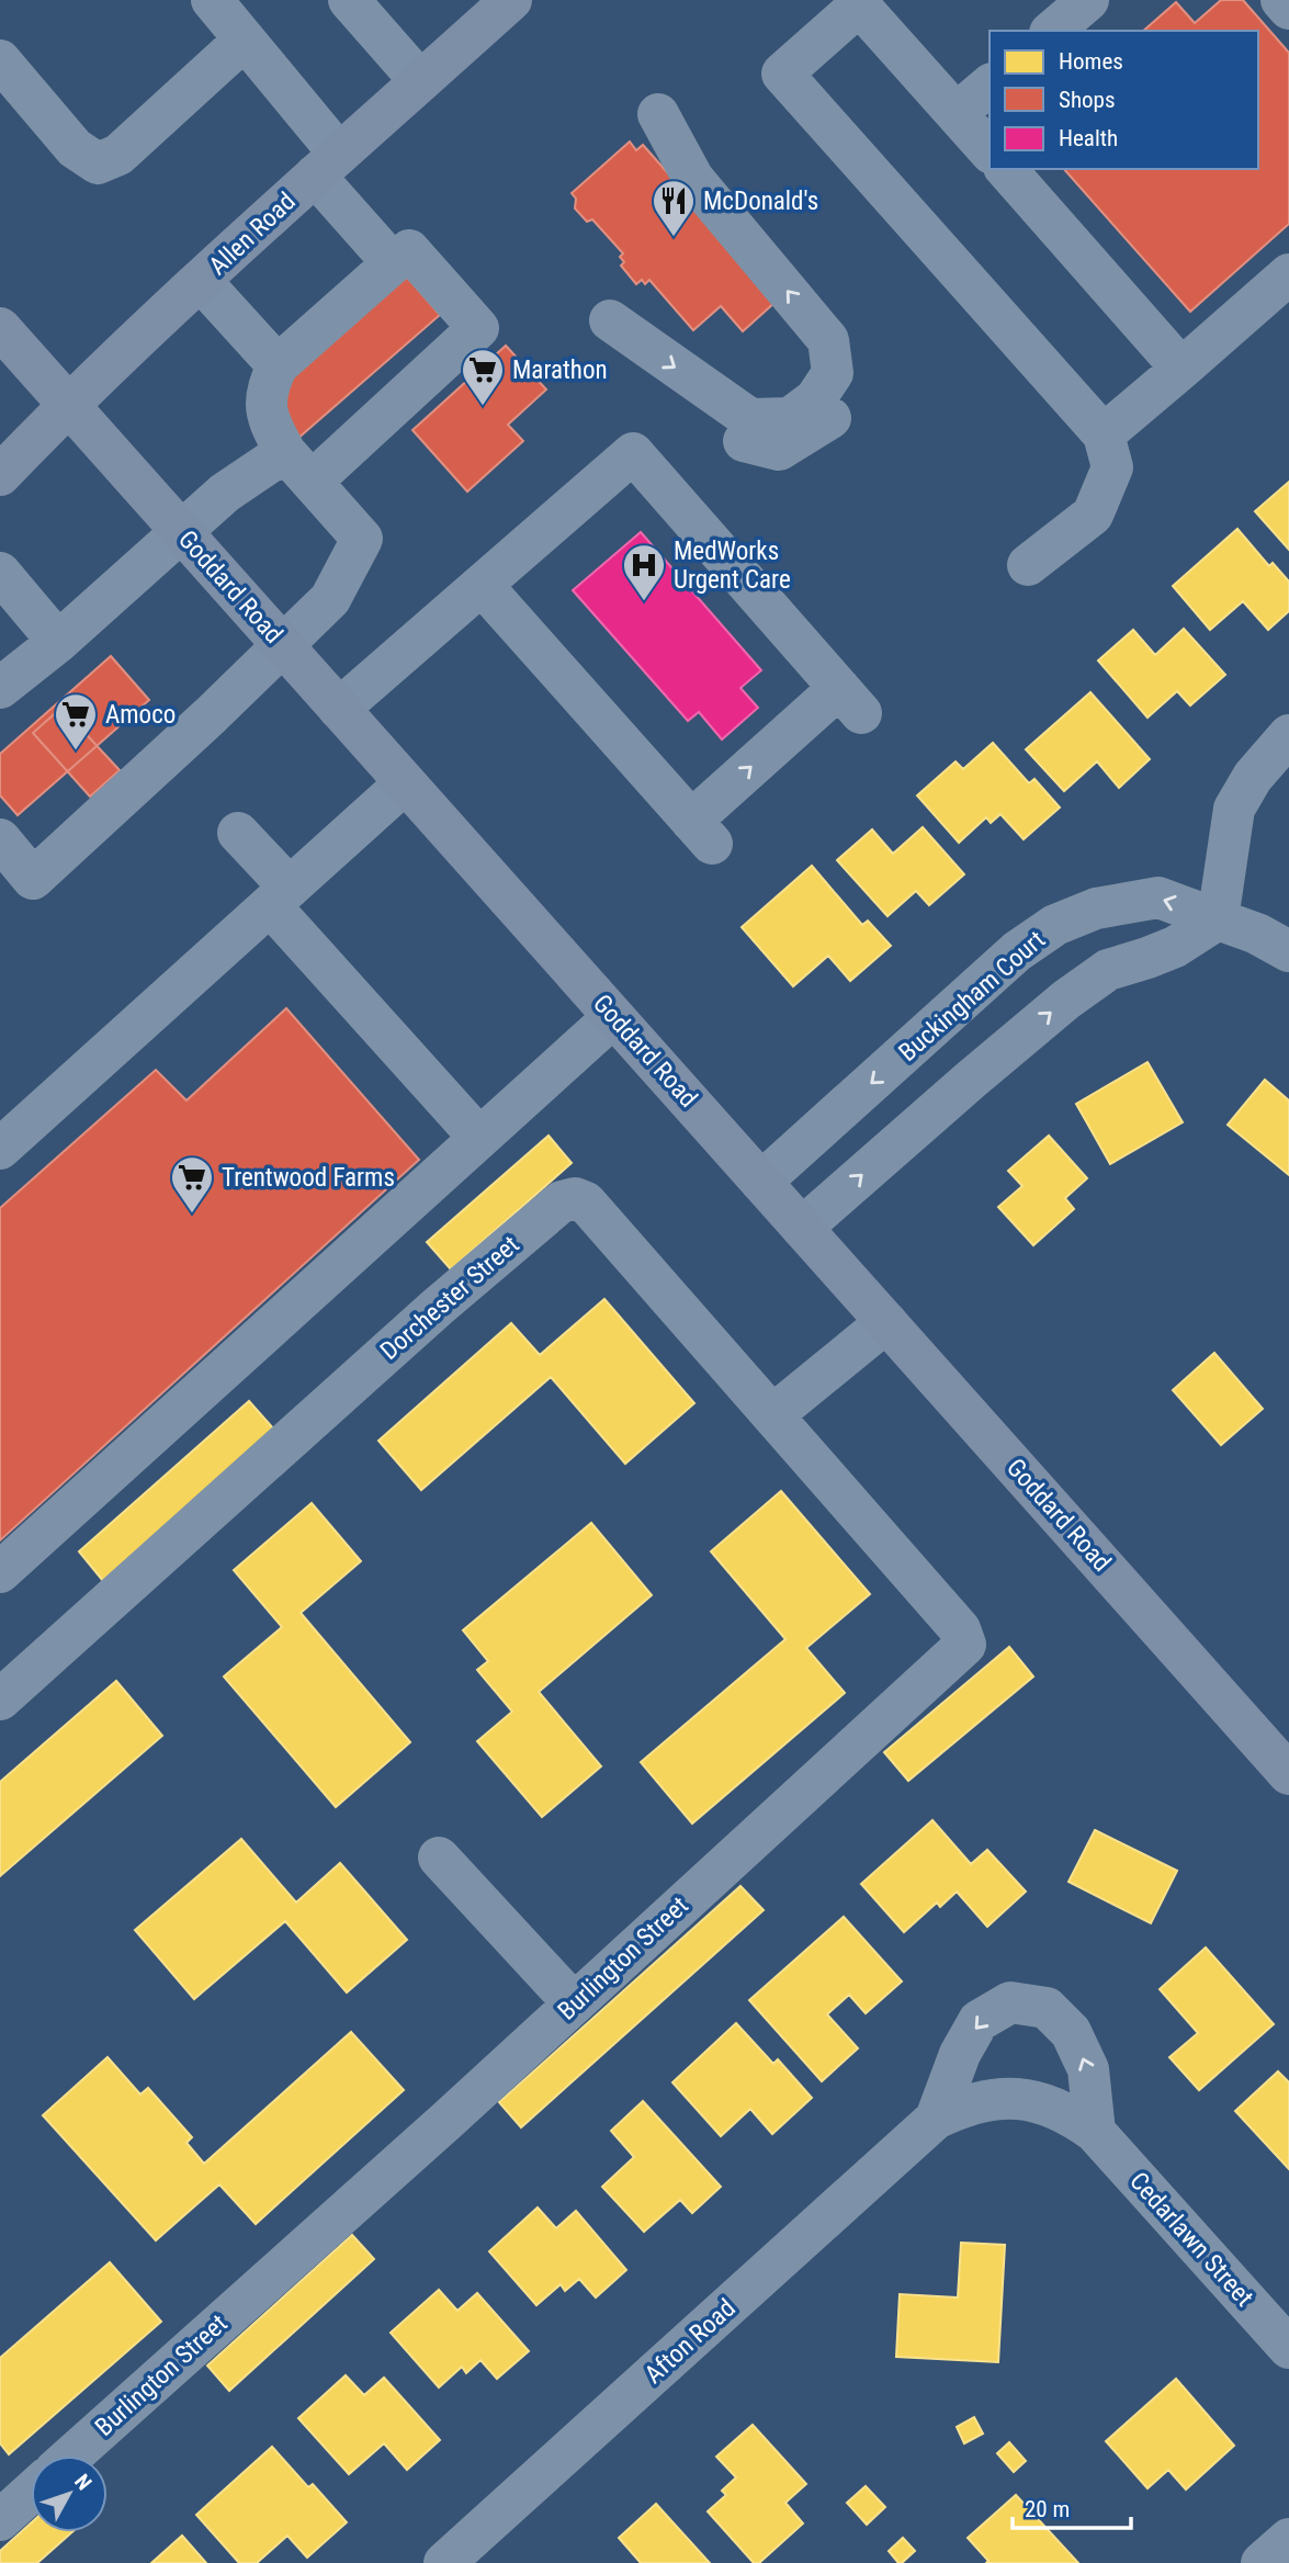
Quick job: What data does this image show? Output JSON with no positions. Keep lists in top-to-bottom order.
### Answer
{
  "streets": {
    "main road": ["Allen Road", "Goddard Road"],
    "street": [
      "Buckingham Court",
      "Dorchester Street",
      "Burlington Street",
      "Cedarlawn Street",
      "Afton Road"
    ]
  },
  "crossings": [
    ["Allen Road", "Goddard Road"],
    ["Goddard Road", "Buckingham Court"],
    ["Dorchester Street", "Burlington Street"],
    ["Cedarlawn Street", "Afton Road"]
  ],
  "places": {
    "restaurant": ["McDonald's"],
    "supermarket": ["Marathon", "Amoco", "Trentwood Farms"],
    "hospital": ["MedWorks Urgent Care"]
  },
  "legend": ["Homes", "Shops", "Health"],
  "scale_bar": "20 m",
  "north": "top right"
}
